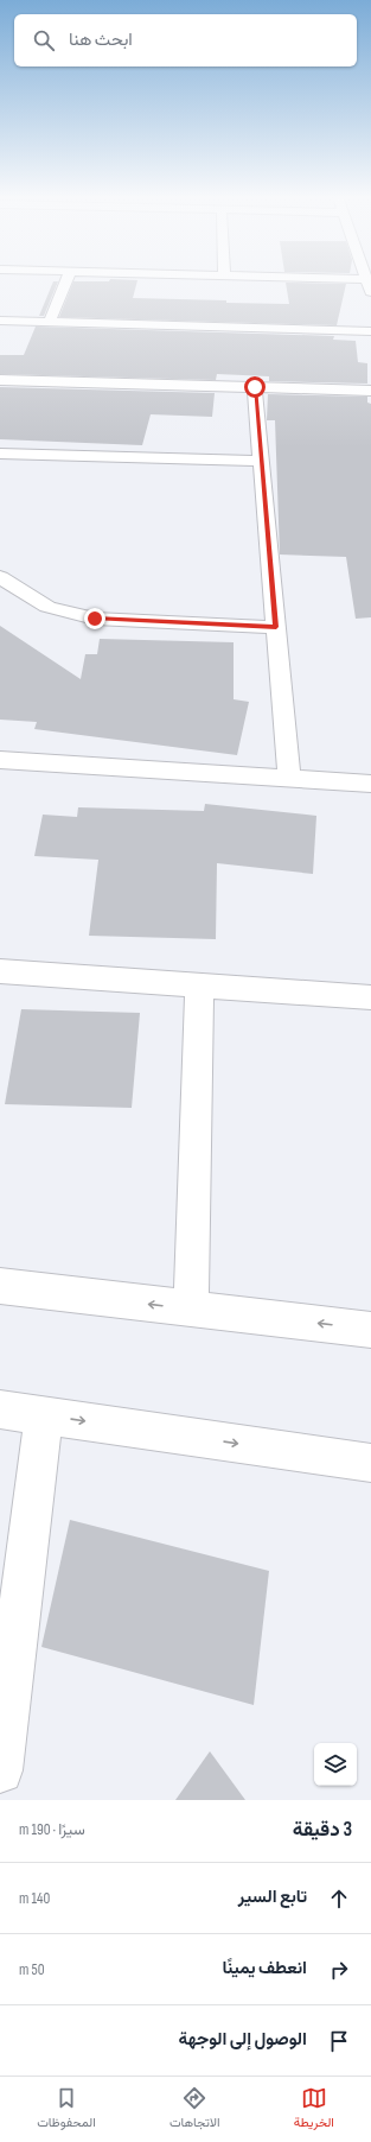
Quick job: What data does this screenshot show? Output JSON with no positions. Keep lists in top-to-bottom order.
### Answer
{
  "page": {
    "search": "ابحث هنا",
    "heading": ["3 دقيقة", "سيرًا · 190 m"],
    "list": [
      ["تابع السير", "140 m"],
      ["انعطف يمينًا", "50 m"],
      "الوصول إلى الوجهة"
    ],
    "nav": ["الخريطة", "الاتجاهات", "المحفوظات"]
  }
}
